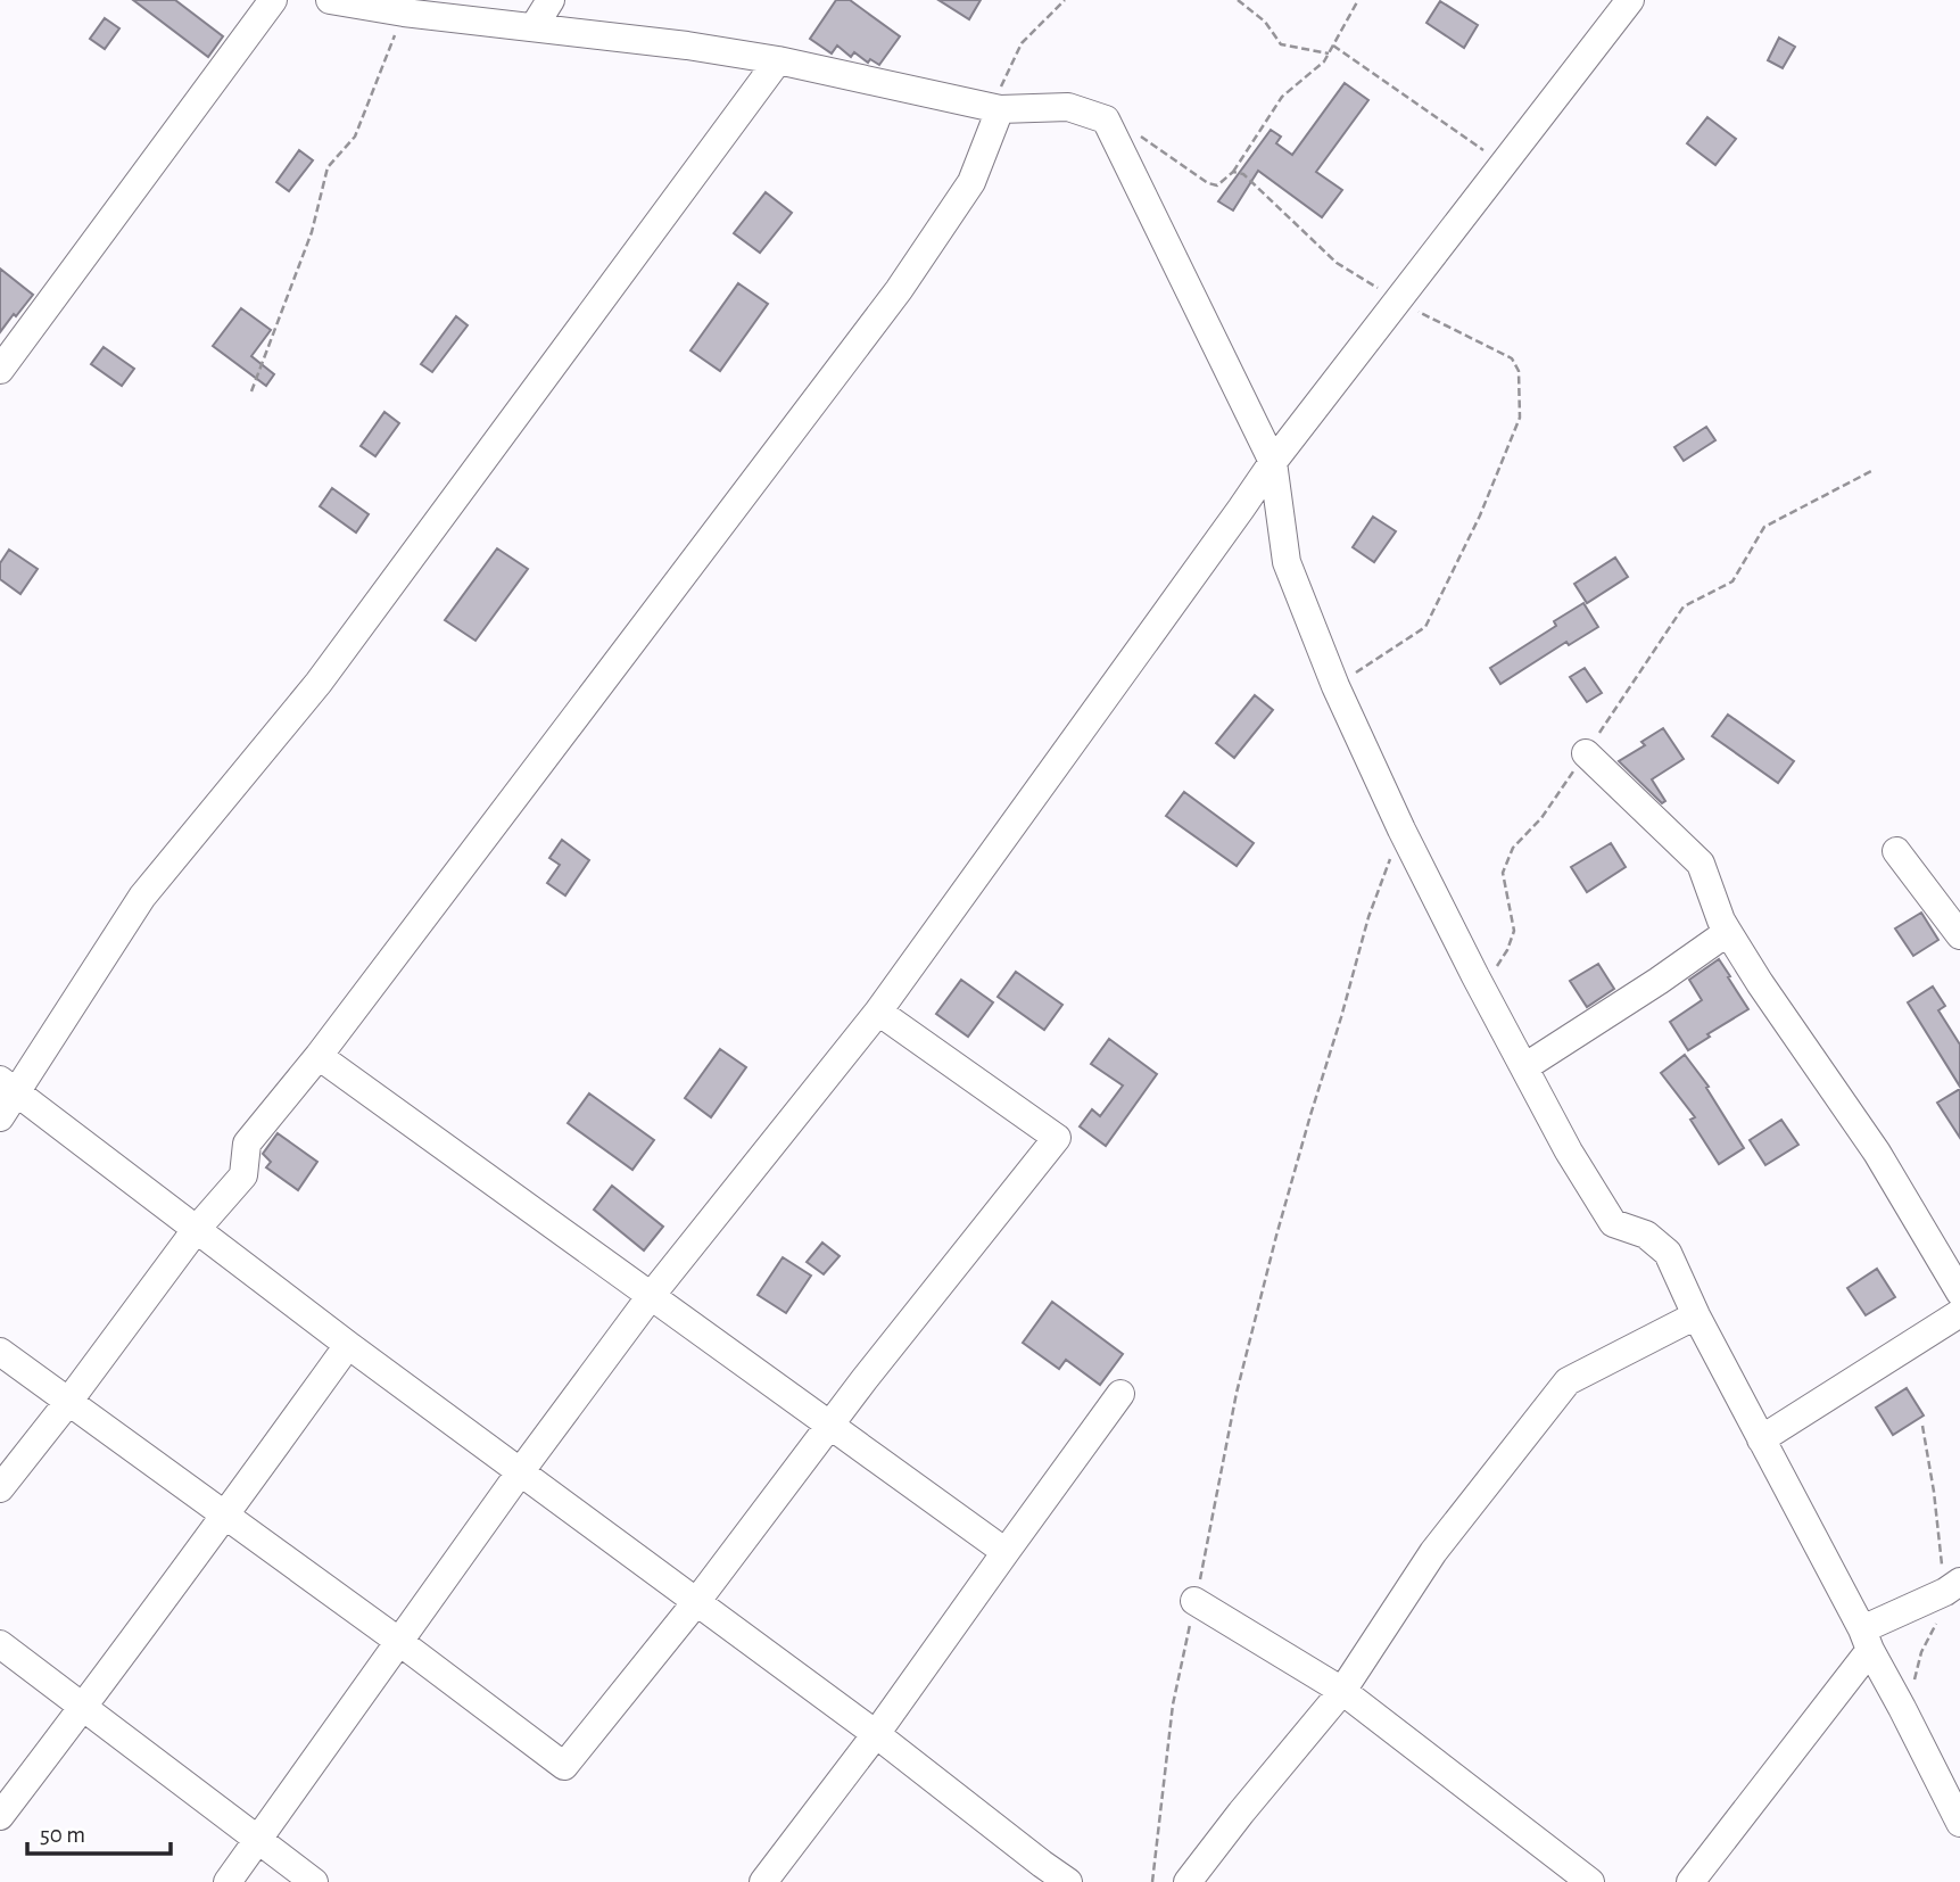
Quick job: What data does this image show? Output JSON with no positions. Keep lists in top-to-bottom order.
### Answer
{
  "scale_bar": "50 m"
}
